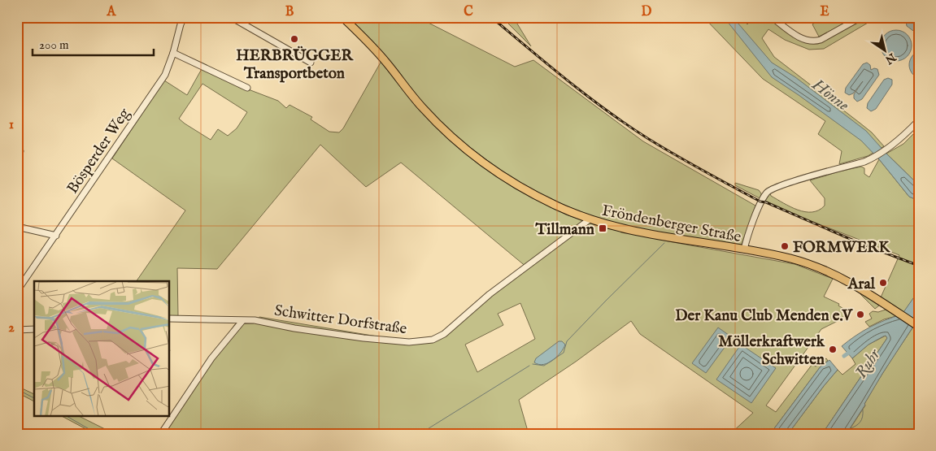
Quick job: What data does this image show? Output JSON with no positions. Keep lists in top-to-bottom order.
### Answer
{
  "streets": {
    "main road": ["Fröndenberger Straße"],
    "street": ["Bösperder Weg", "Schwitter Dorfstraße"]
  },
  "crossings": [
    ["Fröndenberger Straße", "Schwitter Dorfstraße"]
  ],
  "water": ["Hönne", "Ruhr"],
  "places": {
    "other": [
      "HERBRÜGGER Transportbeton",
      "FORMWERK",
      "Aral",
      "Der Kanu Club Menden e.V",
      "Möllerkraftwerk Schwitten"
    ],
    "transit": ["Tillmann"]
  },
  "scale_bar": "200 m",
  "north": "bottom right",
  "grid": {
    "columns": [
      "A",
      "B",
      "C",
      "D",
      "E"
    ],
    "rows": ["1", "2"]
  }
}
